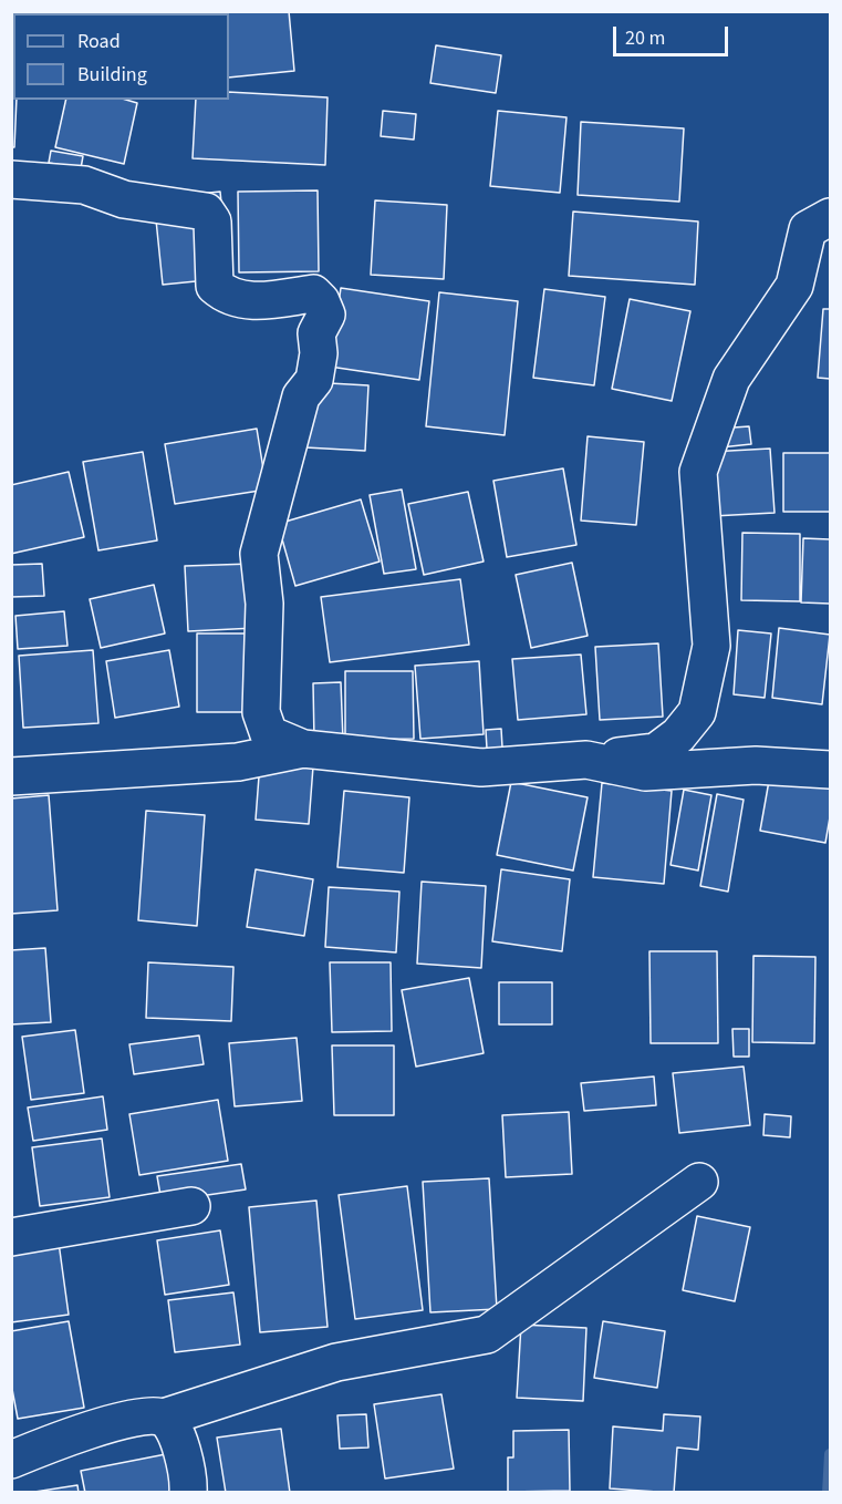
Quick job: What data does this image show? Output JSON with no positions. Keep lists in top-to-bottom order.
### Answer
{
  "legend": ["Road", "Building"],
  "scale_bar": "20 m"
}
